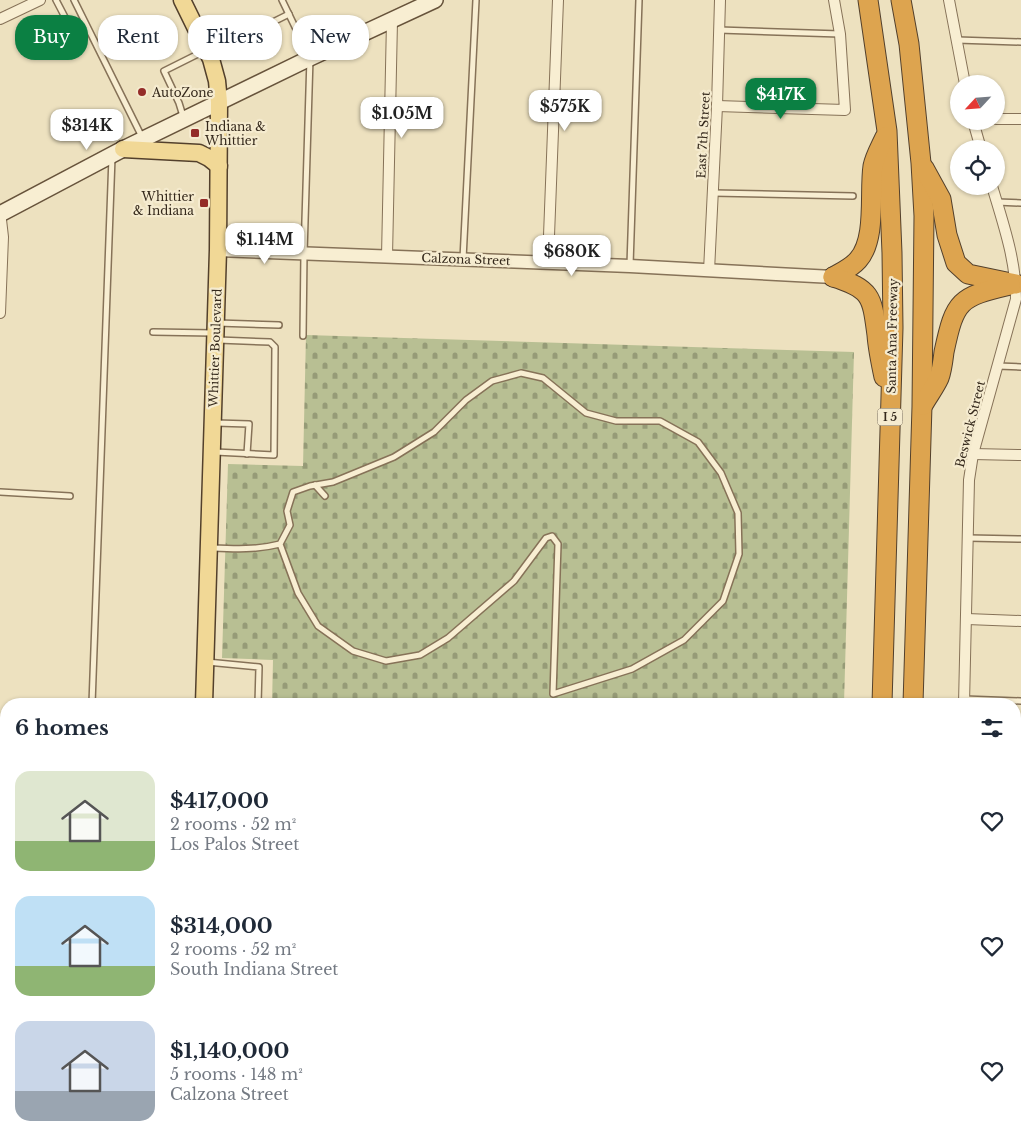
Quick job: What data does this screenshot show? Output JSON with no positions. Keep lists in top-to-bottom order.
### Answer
{
  "streets": {
    "highway": ["Santa Ana Freeway", "I 5"],
    "main road": ["Whittier Boulevard"],
    "street": ["East 7th Street", "Calzona Street", "Beswick Street"]
  },
  "crossings": [
    ["East 7th Street", "Calzona Street"],
    ["Calzona Street", "Whittier Boulevard"]
  ],
  "places": {
    "other": ["AutoZone"],
    "transit": ["Indiana & Whittier", "Whittier & Indiana"]
  },
  "north": "bottom left",
  "page": {
    "chip": [
      "Buy",
      "Rent",
      "Filters",
      "New"
    ],
    "price": [
      "$417K",
      "$575K",
      "$1.05M",
      "$314K",
      "$1.14M",
      "$680K"
    ],
    "heading": "6 homes",
    "list": [
      {
        "name": "$417,000",
        "note": "2 rooms · 52 m² · Los Palos Street"
      },
      {
        "name": "$314,000",
        "note": "2 rooms · 52 m² · South Indiana Street"
      },
      {
        "name": "$1,140,000",
        "note": "5 rooms · 148 m² · Calzona Street"
      }
    ]
  }
}
